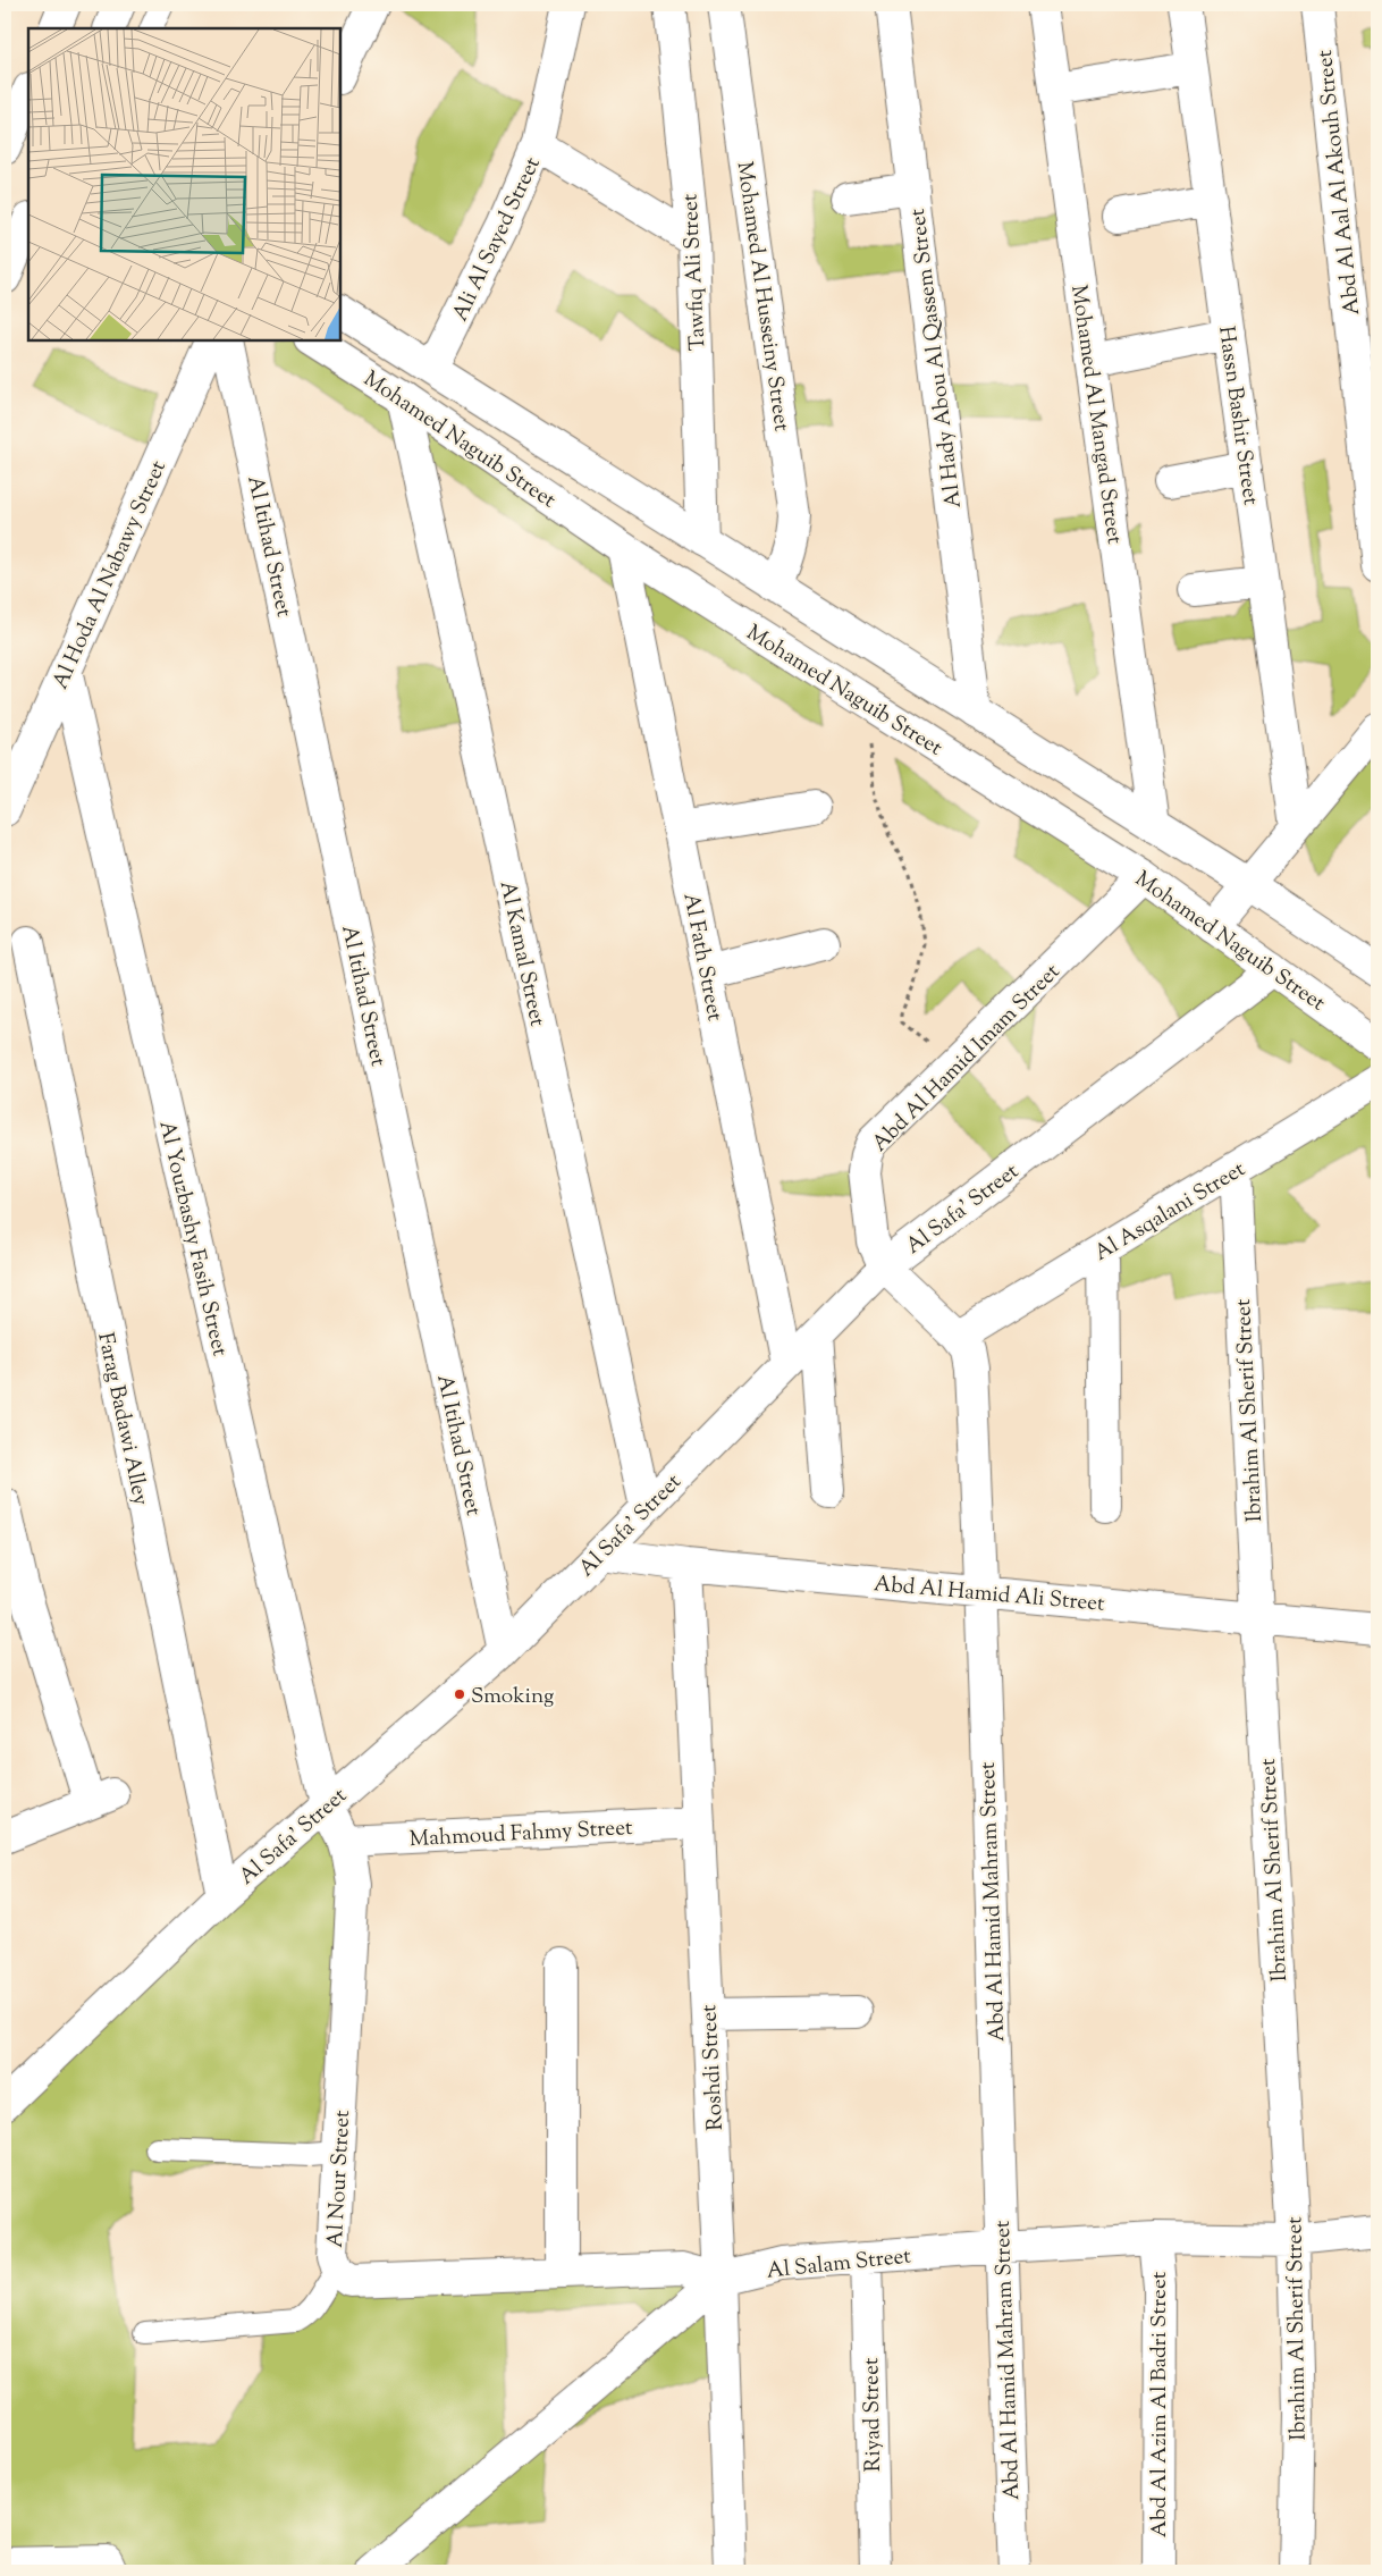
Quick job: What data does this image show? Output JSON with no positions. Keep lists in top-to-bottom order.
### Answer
{
  "streets": {
    "street": [
      "Abd Al Aal Al Akouh Street",
      "Ali Al Sayed Street",
      "Tawfiq Ali Street",
      "Mohamed Al Husseiny Street",
      "Al Hady Abou Al Qassem Street",
      "Mohamed Al Mangad Street",
      "Hassn Bashir Street",
      "Mohamed Naguib Street",
      "Al Itihad Street",
      "Al Hoda Al Nabawy Street",
      "Al Kamal Street",
      "Al Fath Street",
      "Abd Al Hamid Imam Street",
      "Al Safa' Street",
      "Al Asqalani Street",
      "Al Youzbashy Fasih Street",
      "Ibrahim Al Sherif Street",
      "Farag Badawi Alley",
      "Abd Al Hamid Ali Street",
      "Mahmoud Fahmy Street",
      "Abd Al Hamid Mahram Street",
      "Roshdi Street",
      "Al Nour Street",
      "Al Salam Street",
      "Abd Al Azim Al Badri Street",
      "Riyad Street"
    ]
  },
  "crossings": [
    ["Ali Al Sayed Street", "Mohamed Naguib Street"],
    ["Tawfiq Ali Street", "Mohamed Naguib Street"],
    ["Mohamed Al Husseiny Street", "Mohamed Naguib Street"],
    ["Al Hady Abou Al Qassem Street", "Mohamed Naguib Street"],
    ["Mohamed Al Mangad Street", "Mohamed Naguib Street"],
    ["Mohamed Naguib Street", "Al Kamal Street"],
    ["Mohamed Naguib Street", "Al Fath Street"],
    ["Mohamed Naguib Street", "Abd Al Hamid Imam Street"],
    ["Mohamed Naguib Street", "Al Safa' Street"],
    ["Al Itihad Street", "Al Safa' Street"],
    ["Al Hoda Al Nabawy Street", "Al Youzbashy Fasih Street"],
    ["Al Kamal Street", "Al Safa' Street"],
    ["Al Fath Street", "Al Safa' Street"],
    ["Abd Al Hamid Imam Street", "Al Safa' Street"],
    ["Abd Al Hamid Imam Street", "Abd Al Hamid Mahram Street"],
    ["Al Safa' Street", "Al Youzbashy Fasih Street"],
    ["Al Safa' Street", "Farag Badawi Alley"],
    ["Al Safa' Street", "Abd Al Hamid Ali Street"],
    ["Al Safa' Street", "Abd Al Hamid Mahram Street"],
    ["Al Safa' Street", "Al Nour Street"],
    ["Al Asqalani Street", "Ibrahim Al Sherif Street"],
    ["Al Asqalani Street", "Abd Al Hamid Mahram Street"],
    ["Al Youzbashy Fasih Street", "Al Nour Street"],
    ["Ibrahim Al Sherif Street", "Abd Al Hamid Ali Street"],
    ["Ibrahim Al Sherif Street", "Al Salam Street"],
    ["Abd Al Hamid Ali Street", "Abd Al Hamid Mahram Street"],
    ["Abd Al Hamid Ali Street", "Roshdi Street"],
    ["Mahmoud Fahmy Street", "Roshdi Street"],
    ["Mahmoud Fahmy Street", "Al Nour Street"],
    ["Abd Al Hamid Mahram Street", "Al Salam Street"],
    ["Roshdi Street", "Al Nour Street"],
    ["Roshdi Street", "Al Salam Street"],
    ["Al Nour Street", "Al Salam Street"],
    ["Al Salam Street", "Abd Al Azim Al Badri Street"],
    ["Al Salam Street", "Riyad Street"]
  ],
  "places": ["Smoking"]
}
